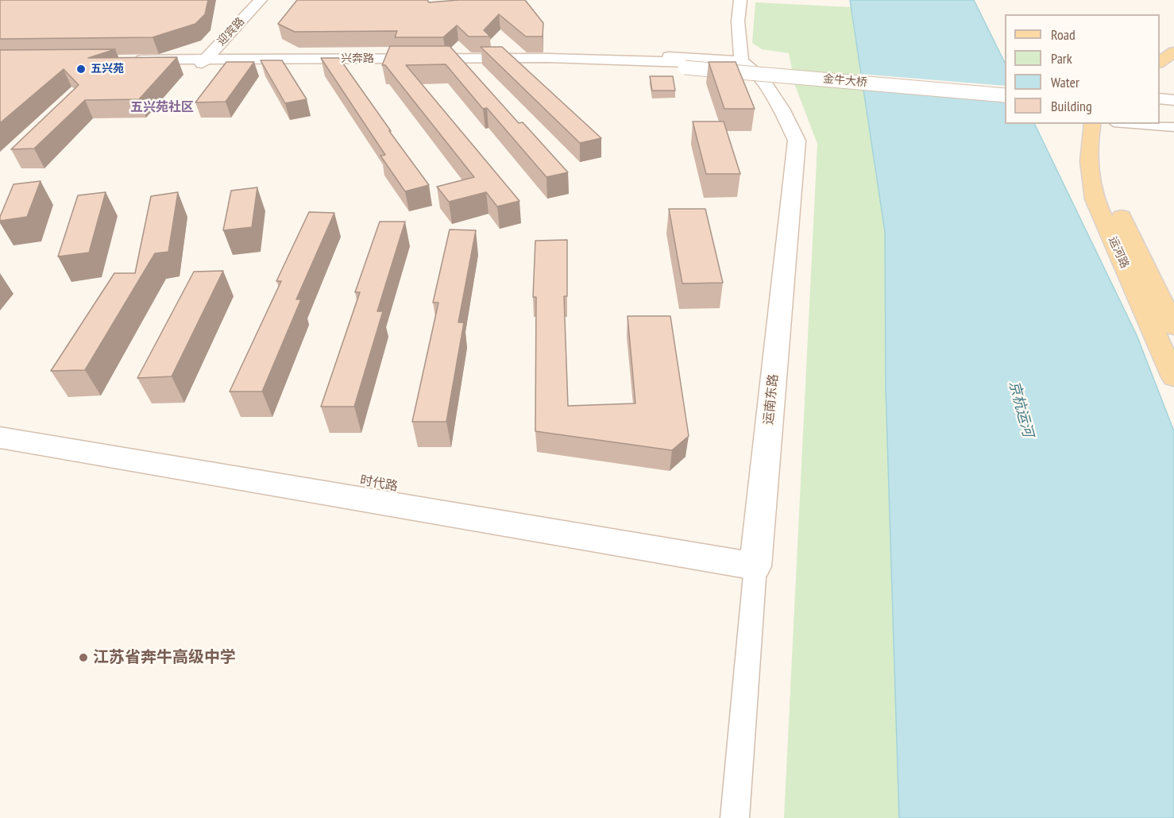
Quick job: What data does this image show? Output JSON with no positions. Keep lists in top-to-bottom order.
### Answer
{
  "streets": {
    "main road": ["运河路"],
    "street": [
      "迎宾路",
      "金牛大桥",
      "运南东路",
      "时代路"
    ]
  },
  "crossings": [
    ["运南东路", "时代路"]
  ],
  "districts": ["五兴苑社区"],
  "water": ["京杭运河"],
  "places": ["五兴苑", "江苏省奔牛高级中学"],
  "legend": [
    "Road",
    "Park",
    "Water",
    "Building"
  ]
}
